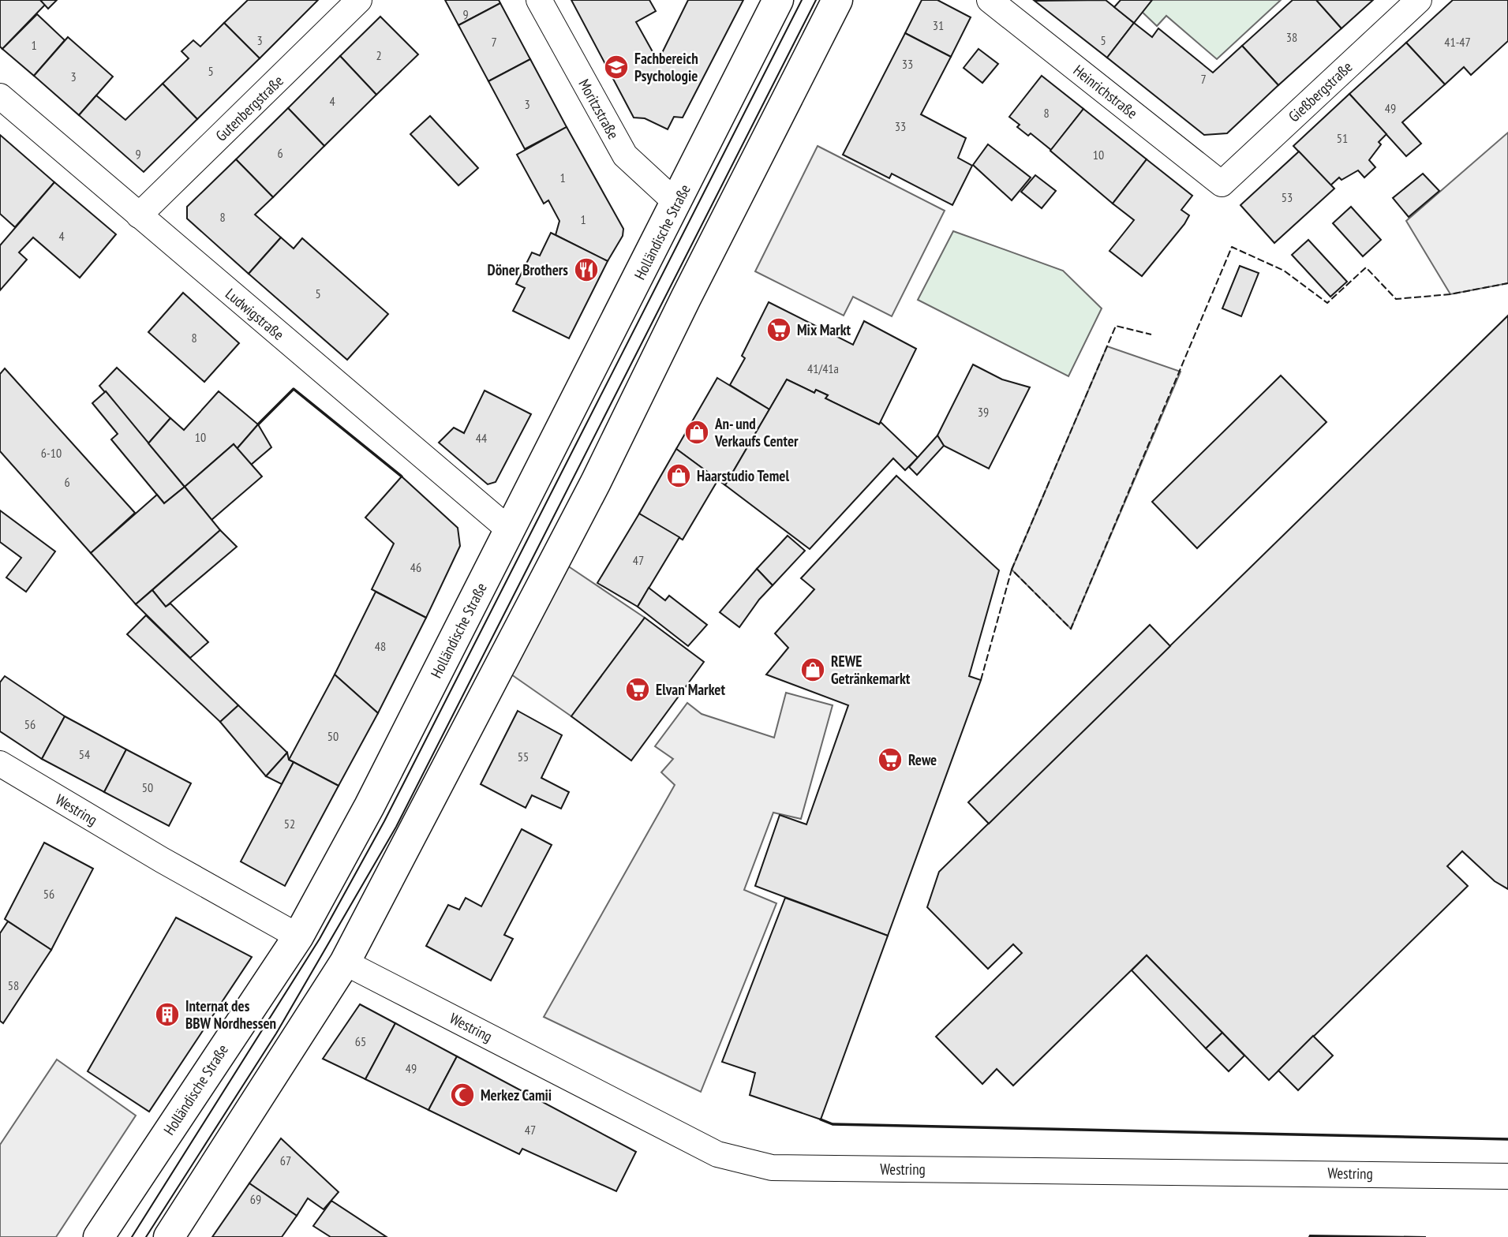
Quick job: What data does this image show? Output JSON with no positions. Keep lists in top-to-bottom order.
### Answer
{
  "streets": {
    "main road": ["Holländische Straße"],
    "street": [
      "Heinrichstraße",
      "Gießbergstraße",
      "Gutenbergstraße",
      "Moritzstraße",
      "Ludwigstraße",
      "Westring"
    ]
  },
  "crossings": [
    ["Heinrichstraße", "Gießbergstraße"],
    ["Gutenbergstraße", "Ludwigstraße"],
    ["Moritzstraße", "Holländische Straße"],
    ["Holländische Straße", "Ludwigstraße"],
    ["Holländische Straße", "Westring"]
  ],
  "places": {
    "school or university": ["Fachbereich Psychologie"],
    "restaurant": ["Döner Brothers"],
    "supermarket": ["Mix Markt", "Elvan Market", "Rewe"],
    "shop": ["An- und Verkaufs Center", "Haarstudio Temel", "REWE Getränkemarkt"],
    "building": ["Internat des BBW Nordhessen"],
    "mosque": ["Merkez Camii"]
  },
  "house_numbers": [
    "9",
    "31",
    "38",
    "3",
    "5",
    "7",
    "41-47",
    "1",
    "2",
    "33",
    "5",
    "3",
    "7",
    "4",
    "3",
    "49",
    "8",
    "33",
    "51",
    "6",
    "9",
    "10",
    "1",
    "53",
    "8",
    "1",
    "4",
    "5",
    "8",
    "41/41a",
    "39",
    "10",
    "44",
    "6-10",
    "6",
    "47",
    "46",
    "48",
    "56",
    "50",
    "54",
    "55",
    "50",
    "52",
    "56",
    "58",
    "65",
    "49",
    "47",
    "67",
    "69"
  ]
}
